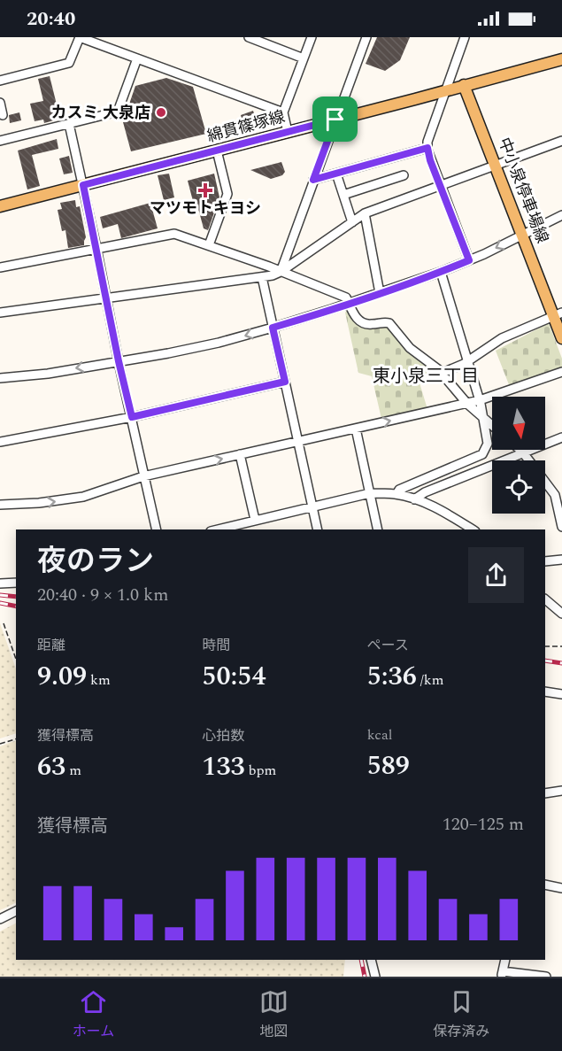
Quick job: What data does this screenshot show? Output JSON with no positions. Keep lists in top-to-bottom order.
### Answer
{
  "streets": {
    "main road": ["綿貫篠塚線", "中小泉停車場線"]
  },
  "crossings": [
    ["綿貫篠塚線", "中小泉停車場線"]
  ],
  "districts": ["東小泉三丁目"],
  "places": {
    "other": ["カスミ 大泉店"],
    "health": ["マツモトキヨシ"]
  },
  "north": "bottom",
  "page": {
    "status": "20:40",
    "heading": ["夜のラン", "20:40 · 9 × 1.0 km"],
    "stats": [
      ["距離", "9.09 km"],
      ["時間", "50:54"],
      ["ペース", "5:36 /km"],
      ["獲得標高", "63 m"],
      ["心拍数", "133 bpm"],
      ["kcal", "589"]
    ],
    "chart": ["獲得標高", "120–125 m"],
    "tabs": ["ホーム", "地図", "保存済み"]
  }
}
